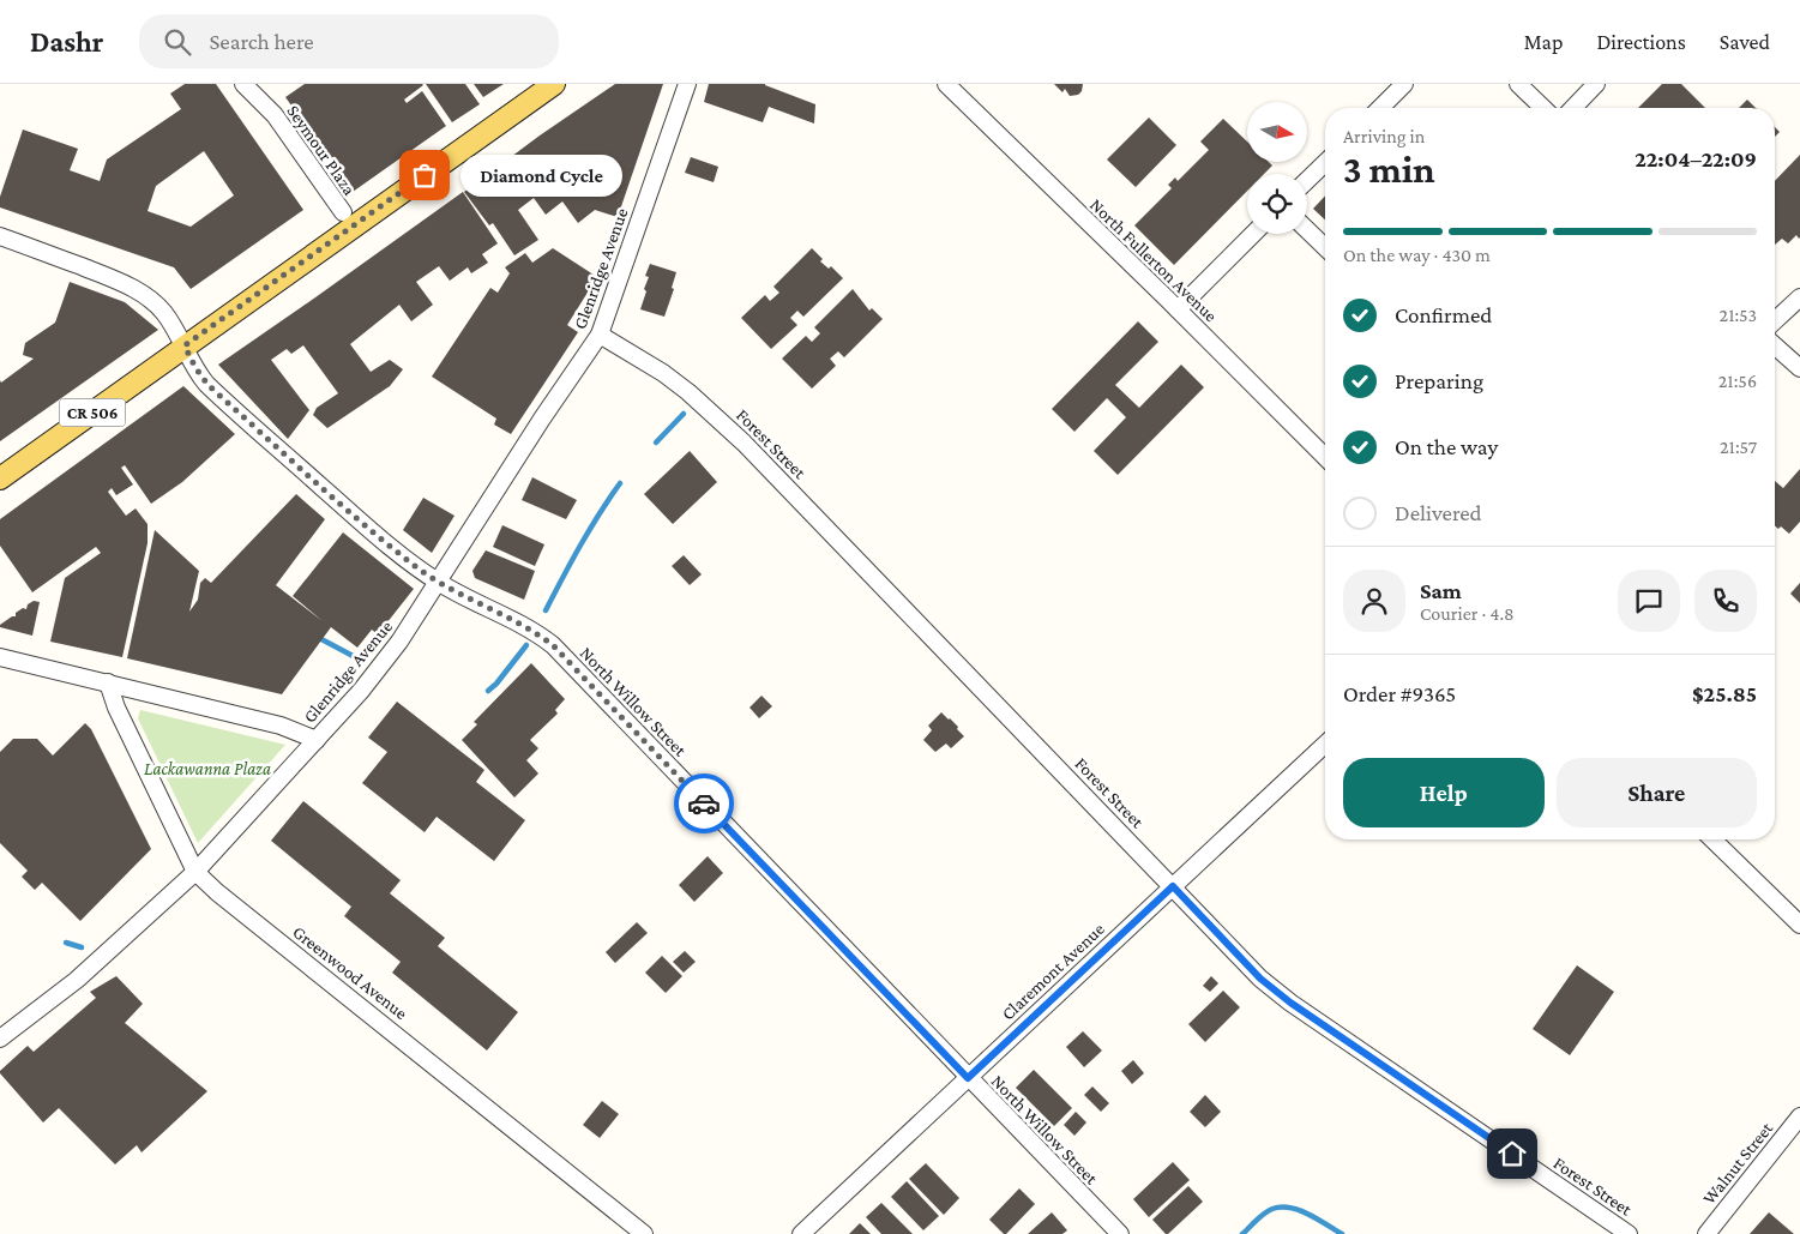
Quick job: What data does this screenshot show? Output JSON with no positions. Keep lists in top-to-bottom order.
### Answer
{
  "streets": {
    "main road": ["CR 506"],
    "street": [
      "Seymour Plaza",
      "North Fullerton Avenue",
      "Glenridge Avenue",
      "Forest Street",
      "North Willow Street",
      "Claremont Avenue",
      "Greenwood Avenue",
      "Walnut Street"
    ]
  },
  "crossings": [
    ["Glenridge Avenue", "Forest Street"],
    ["Glenridge Avenue", "North Willow Street"],
    ["Glenridge Avenue", "Greenwood Avenue"],
    ["CR 506", "North Willow Street"],
    ["Forest Street", "Claremont Avenue"],
    ["North Willow Street", "Claremont Avenue"]
  ],
  "parks": ["Lackawanna Plaza"],
  "places": ["Diamond Cycle"],
  "north": "right",
  "page": {
    "header": "Dashr",
    "search": "Search here",
    "nav": ["Map", "Directions", "Saved"],
    "heading": ["3 min", "Arriving in", "22:04–22:09"],
    "panel": [
      "Sam",
      "Courier · 4.8",
      "Order #9365",
      "$25.85"
    ],
    "bubble": "Diamond Cycle",
    "bar": "On the way · 430 m",
    "list": [
      ["Confirmed", "21:53"],
      ["Preparing", "21:56"],
      ["On the way", "21:57"],
      "Delivered"
    ],
    "buttons": ["Help", "Share"]
  }
}
